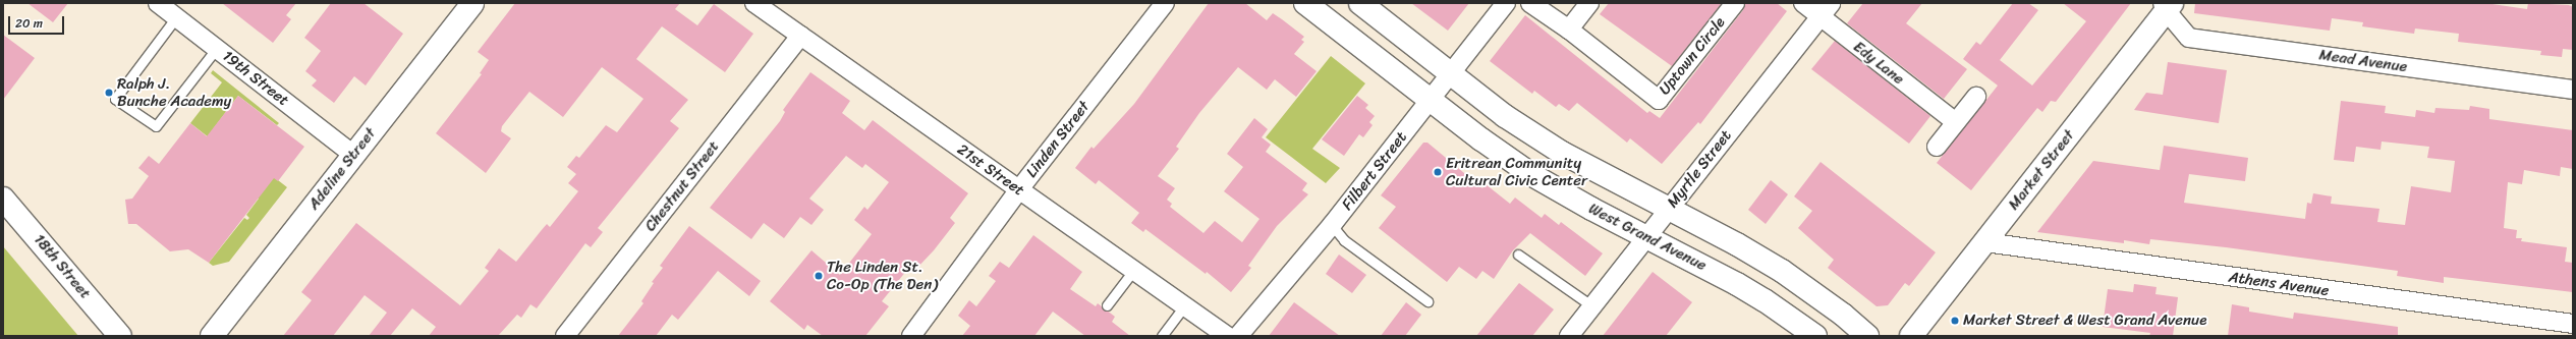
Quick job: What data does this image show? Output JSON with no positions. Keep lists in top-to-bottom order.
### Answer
{
  "streets": {
    "main road": [
      "Adeline Street",
      "Market Street",
      "West Grand Avenue",
      "18th Street"
    ],
    "street": [
      "Uptown Circle",
      "Mead Avenue",
      "Edy Lane",
      "19th Street",
      "Linden Street",
      "Myrtle Street",
      "21st Street",
      "Filbert Street",
      "Chestnut Street",
      "Athens Avenue"
    ]
  },
  "crossings": [
    ["Mead Avenue", "Market Street"],
    ["Edy Lane", "Myrtle Street"],
    ["19th Street", "Adeline Street"],
    ["Linden Street", "21st Street"],
    ["Myrtle Street", "West Grand Avenue"],
    ["21st Street", "Chestnut Street"],
    ["Market Street", "Athens Avenue"],
    ["Filbert Street", "West Grand Avenue"]
  ],
  "places": [
    "Ralph J. Bunche Academy",
    "Eritrean Community Cultural Civic Center",
    "The Linden St. Co-Op (The Den)",
    "Market Street & West Grand Avenue"
  ],
  "scale_bar": "20 m"
}
